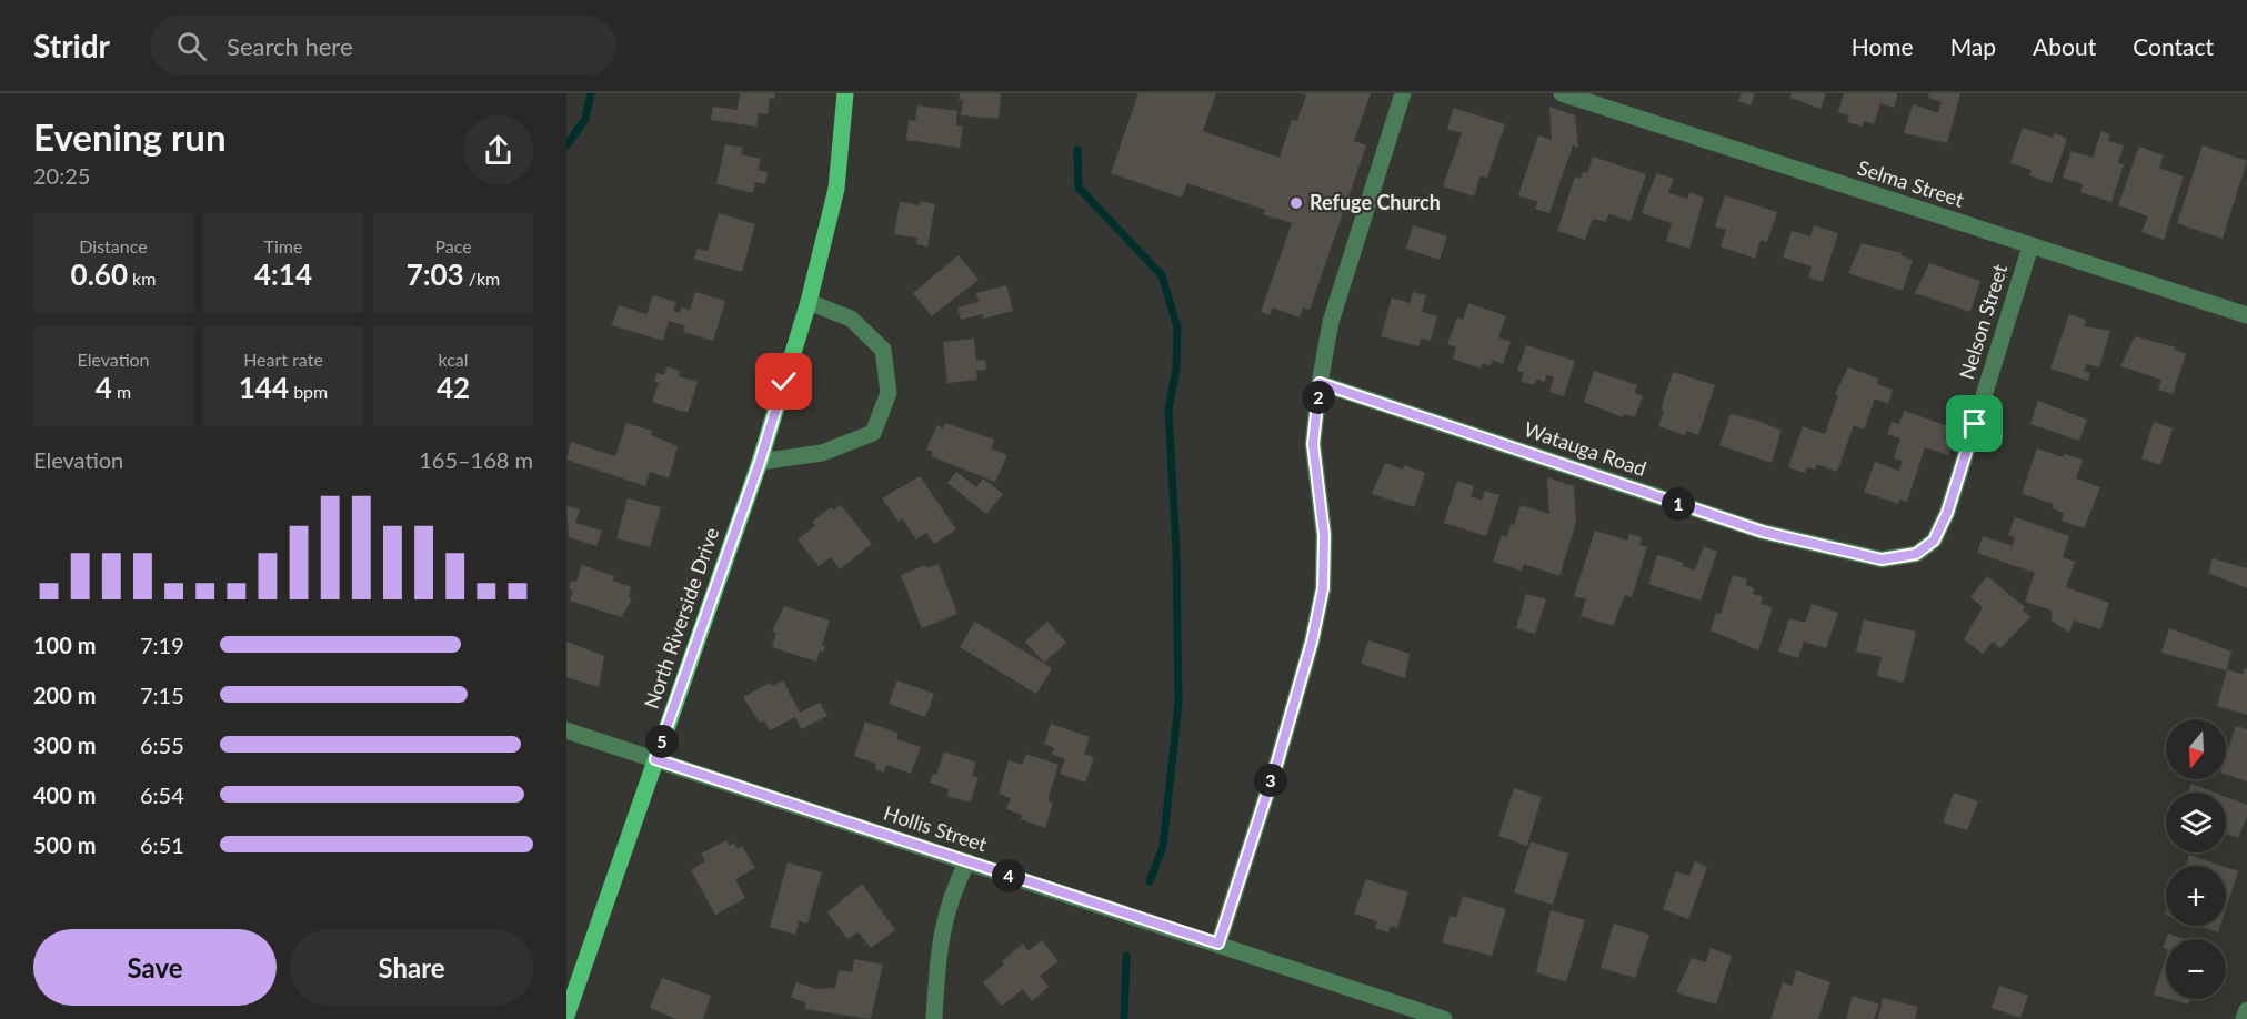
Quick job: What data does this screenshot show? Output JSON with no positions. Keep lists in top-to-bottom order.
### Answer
{
  "streets": {
    "main road": ["North Riverside Drive"],
    "street": [
      "Selma Street",
      "Nelson Street",
      "Watauga Road",
      "Hollis Street"
    ]
  },
  "crossings": [
    ["Selma Street", "Nelson Street"],
    ["Nelson Street", "Watauga Road"],
    ["North Riverside Drive", "Hollis Street"]
  ],
  "places": ["Refuge Church"],
  "north": "bottom",
  "page": {
    "header": "Stridr",
    "search": "Search here",
    "nav": [
      "Home",
      "Map",
      "About",
      "Contact"
    ],
    "heading": ["Evening run", "20:25"],
    "stats": [
      ["Distance", "0.60 km"],
      ["Time", "4:14"],
      ["Pace", "7:03 /km"],
      ["Elevation", "4 m"],
      ["Heart rate", "144 bpm"],
      ["kcal", "42"]
    ],
    "pins": [
      "2",
      "1",
      "5",
      "3",
      "4"
    ],
    "chart": ["Elevation", "165–168 m"],
    "list": [
      {
        "name": "100 m",
        "note": "7:19"
      },
      {
        "name": "200 m",
        "note": "7:15"
      },
      {
        "name": "300 m",
        "note": "6:55"
      },
      {
        "name": "400 m",
        "note": "6:54"
      },
      {
        "name": "500 m",
        "note": "6:51"
      }
    ],
    "map_buttons": ["+", "−"],
    "buttons": ["Save", "Share"]
  }
}
